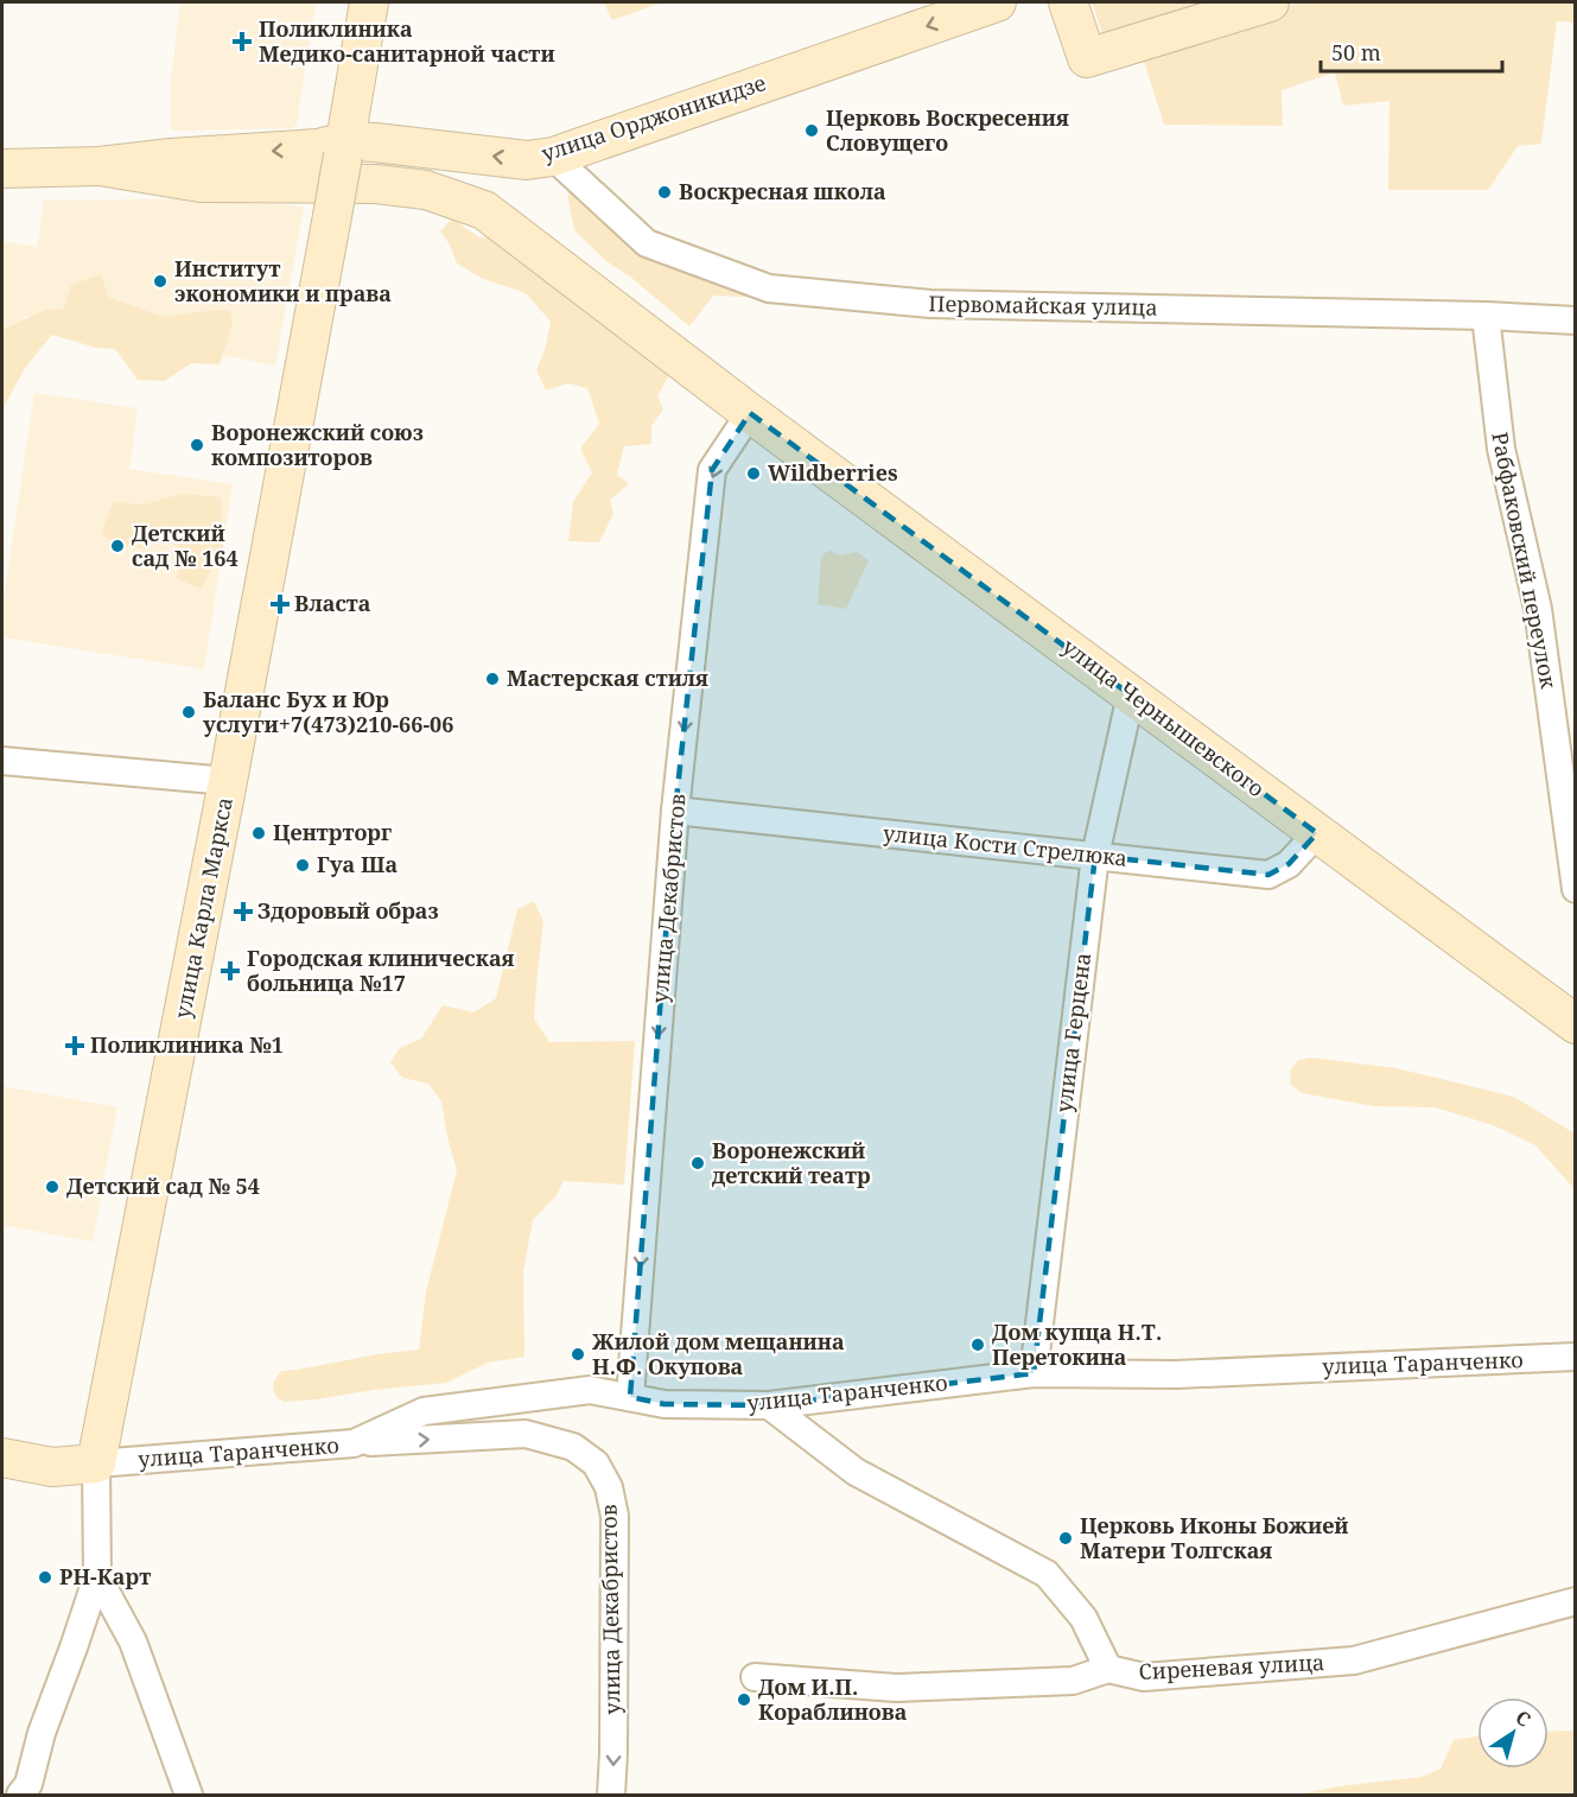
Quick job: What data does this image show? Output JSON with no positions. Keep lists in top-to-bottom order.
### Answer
{
  "streets": {
    "street": [
      "улица Орджоникидзе",
      "Первомайская улица",
      "Рабфаковский переулок",
      "улица Чернышевского",
      "улица Кости Стрелюка",
      "улица Декабристов",
      "улица Карла Маркса",
      "улица Герцена",
      "улица Таранченко",
      "Сиреневая улица"
    ]
  },
  "crossings": [
    ["улица Орджоникидзе", "Первомайская улица"],
    ["улица Орджоникидзе", "улица Чернышевского"],
    ["улица Орджоникидзе", "улица Карла Маркса"],
    ["Первомайская улица", "Рабфаковский переулок"],
    ["улица Чернышевского", "улица Кости Стрелюка"],
    ["улица Чернышевского", "улица Декабристов"],
    ["улица Чернышевского", "улица Герцена"],
    ["улица Кости Стрелюка", "улица Декабристов"],
    ["улица Кости Стрелюка", "улица Герцена"],
    ["улица Декабристов", "улица Таранченко"],
    ["улица Карла Маркса", "улица Таранченко"],
    ["улица Герцена", "улица Таранченко"]
  ],
  "one_way": ["улица Орджоникидзе", "улица Декабристов"],
  "places": {
    "health": [
      "Поликлиника Медико-санитарной части",
      "Власта",
      "Здоровый образ",
      "Городская клиническая больница №17",
      "Поликлиника №1"
    ],
    "other": [
      "Церковь Воскресения Словущего",
      "Воскресная школа",
      "Институт экономики и права",
      "Воронежский союз композиторов",
      "Wildberries",
      "Детский сад № 164",
      "Мастерская стиля",
      "Баланс Бух и Юр услуги+7(473)210-66-06",
      "Центрторг",
      "Гуа Ша",
      "Воронежский детский театр",
      "Детский сад № 54",
      "Дом купца Н.Т. Перетокина",
      "Жилой дом мещанина Н.Ф. Окупова",
      "Церковь Иконы Божией Матери Толгская",
      "РН-Карт",
      "Дом И.П. Кораблинова"
    ]
  },
  "scale_bar": "50 m",
  "north": "top right"
}
